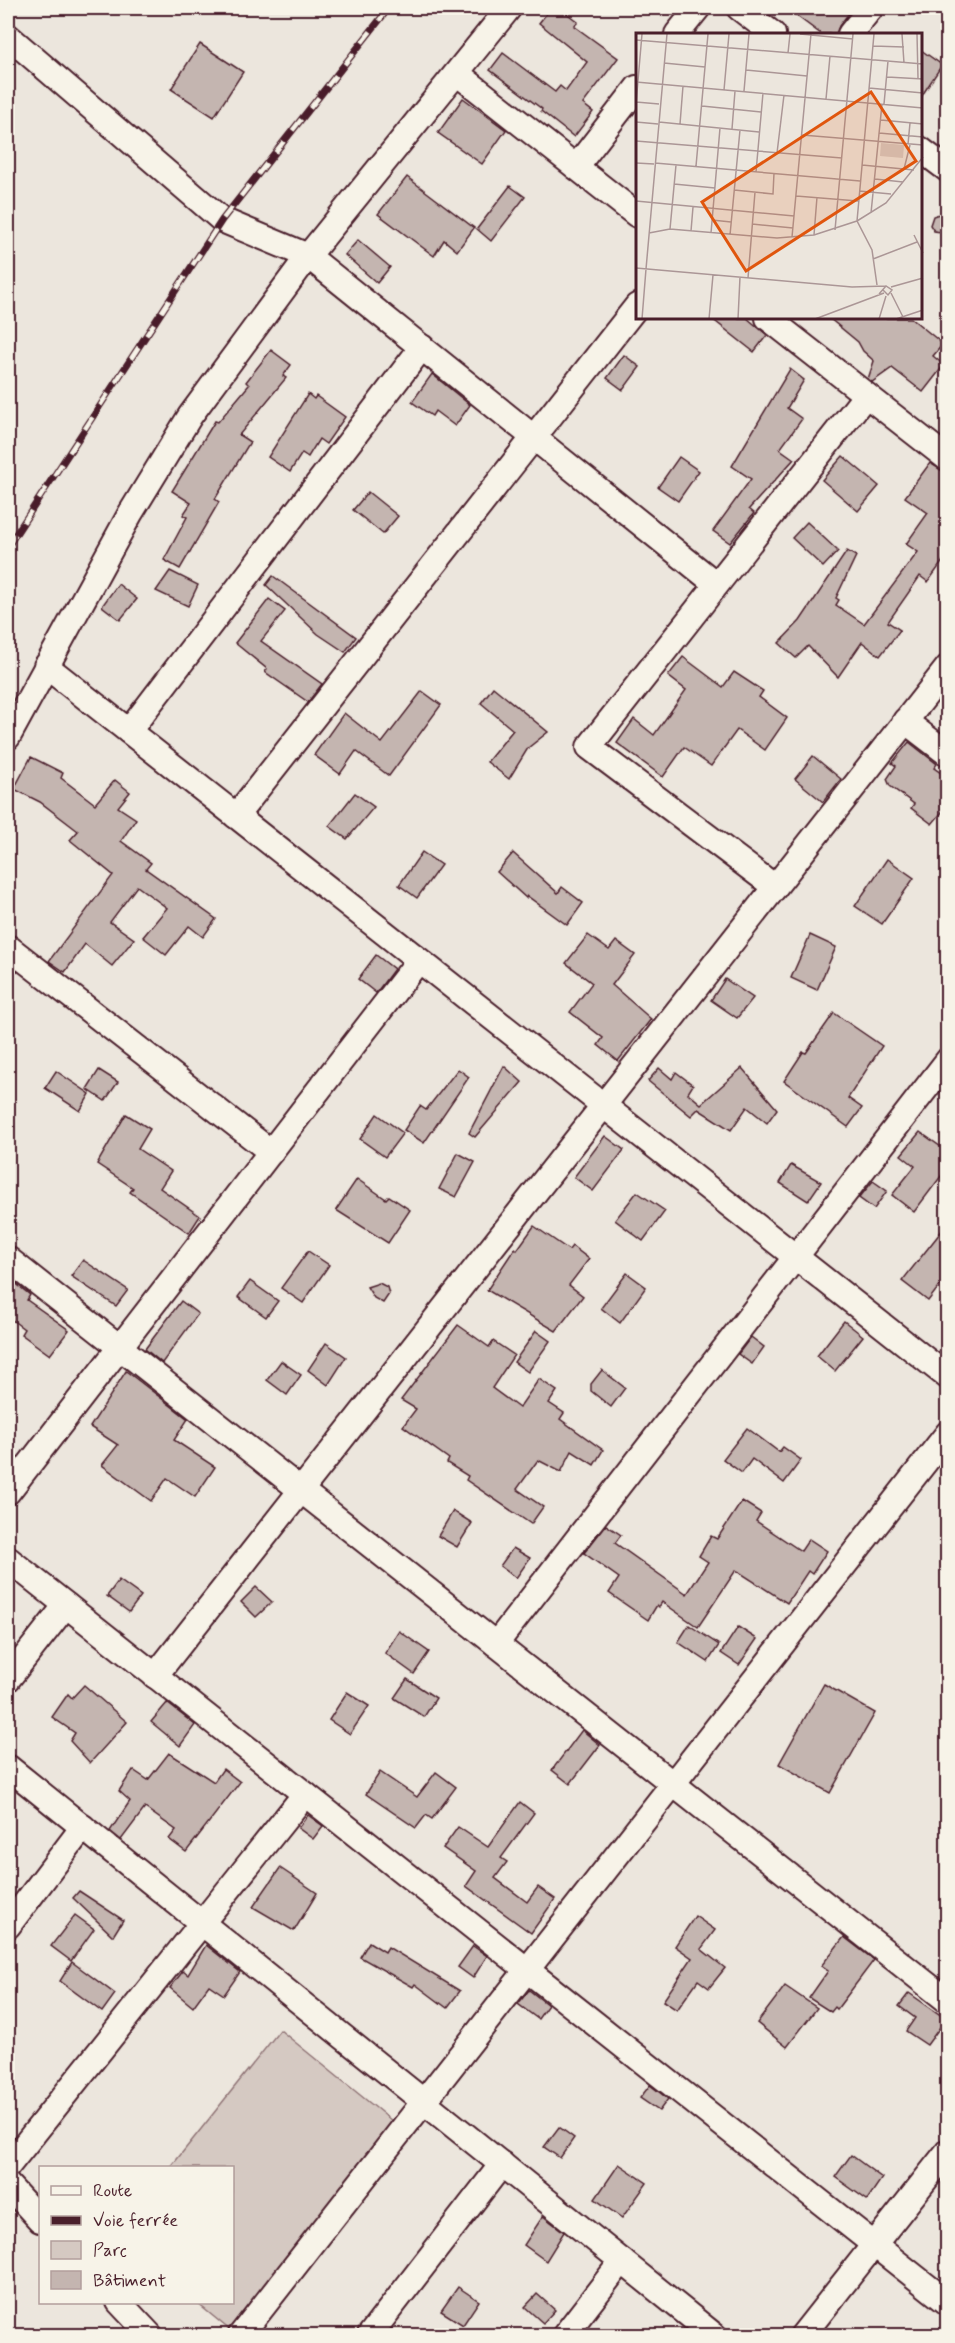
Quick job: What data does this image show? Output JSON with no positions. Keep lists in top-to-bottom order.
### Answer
{
  "legend": [
    "Route",
    "Voie ferrée",
    "Parc",
    "Bâtiment"
  ]
}
